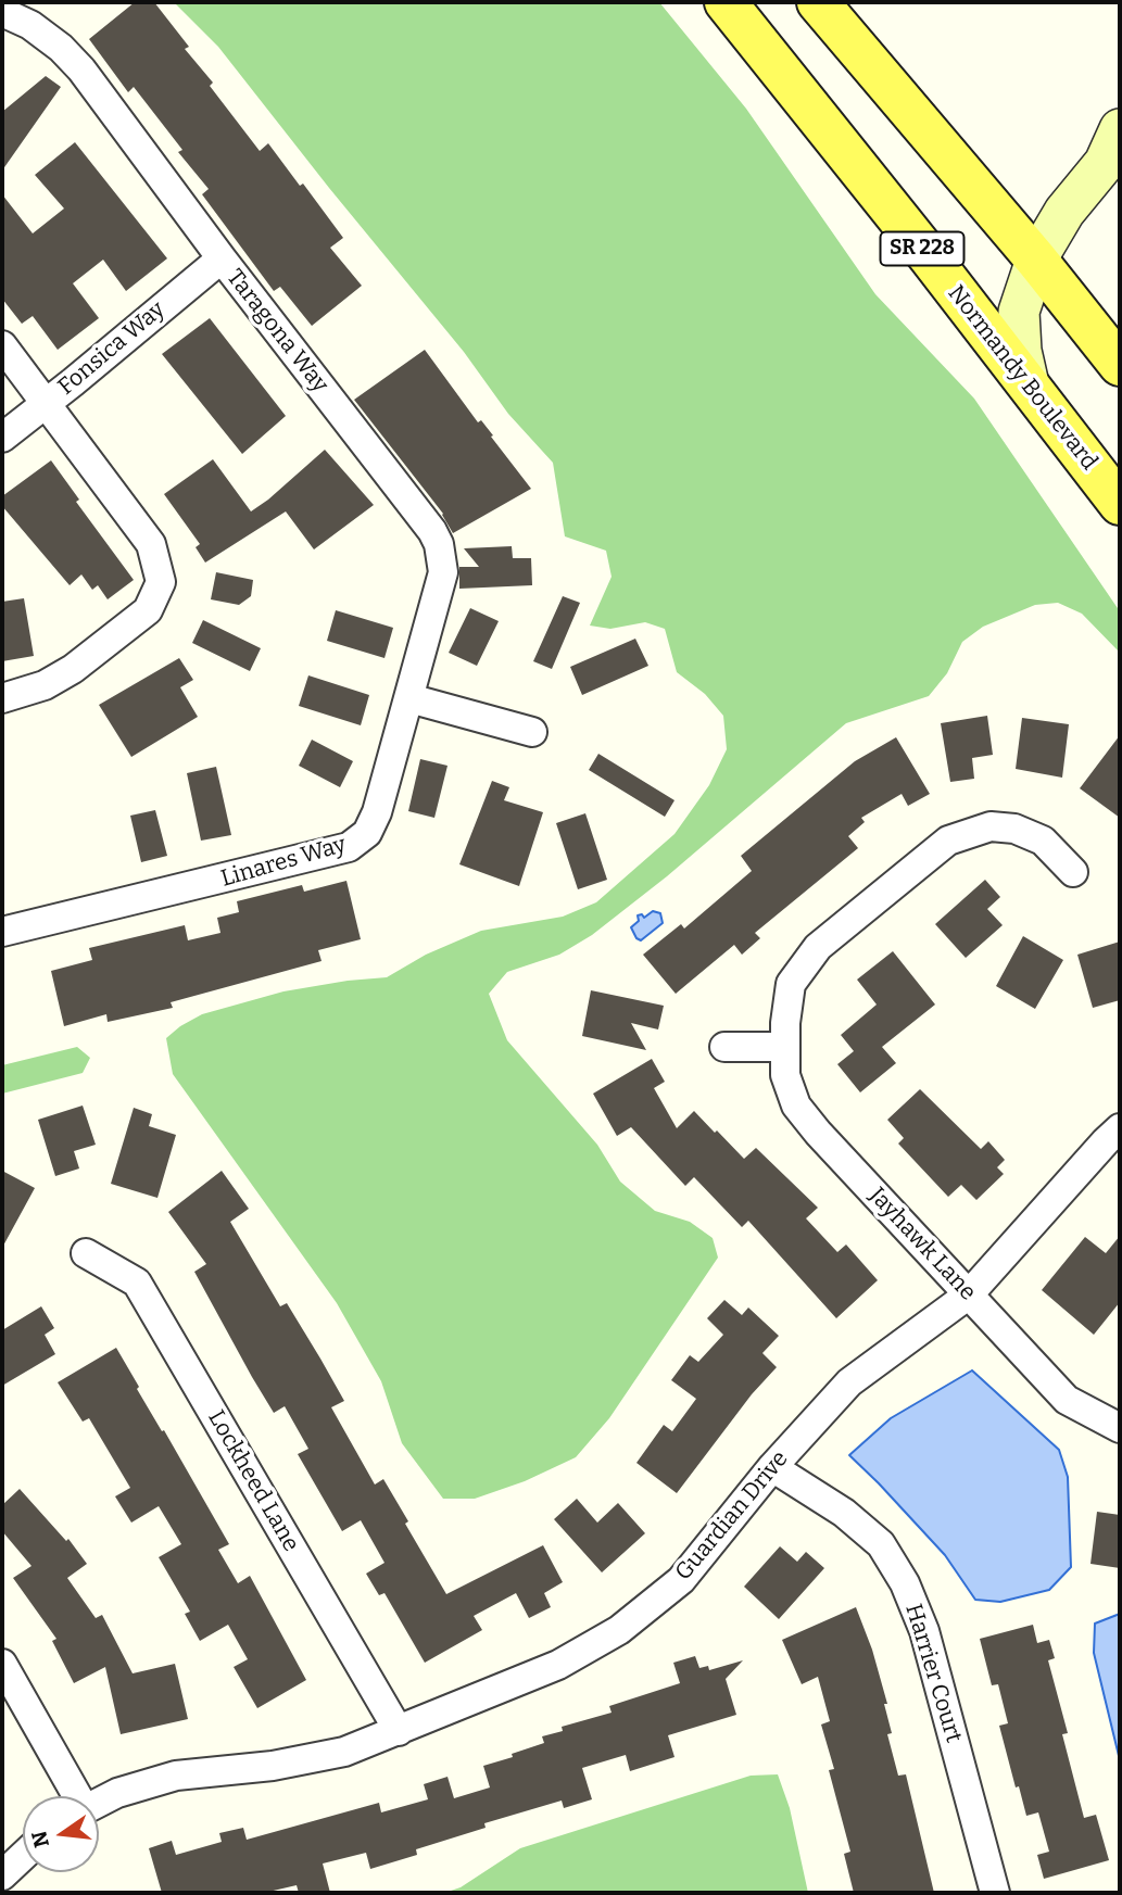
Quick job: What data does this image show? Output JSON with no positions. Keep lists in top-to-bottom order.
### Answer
{
  "streets": {
    "main road": ["SR 228", "Normandy Boulevard"],
    "street": [
      "Taragona Way",
      "Fonsica Way",
      "Linares Way",
      "Jayhawk Lane",
      "Lockheed Lane",
      "Guardian Drive",
      "Harrier Court"
    ]
  },
  "crossings": [
    ["Taragona Way", "Fonsica Way"],
    ["Taragona Way", "Linares Way"],
    ["Jayhawk Lane", "Guardian Drive"],
    ["Lockheed Lane", "Guardian Drive"],
    ["Guardian Drive", "Harrier Court"]
  ],
  "north": "left"
}
